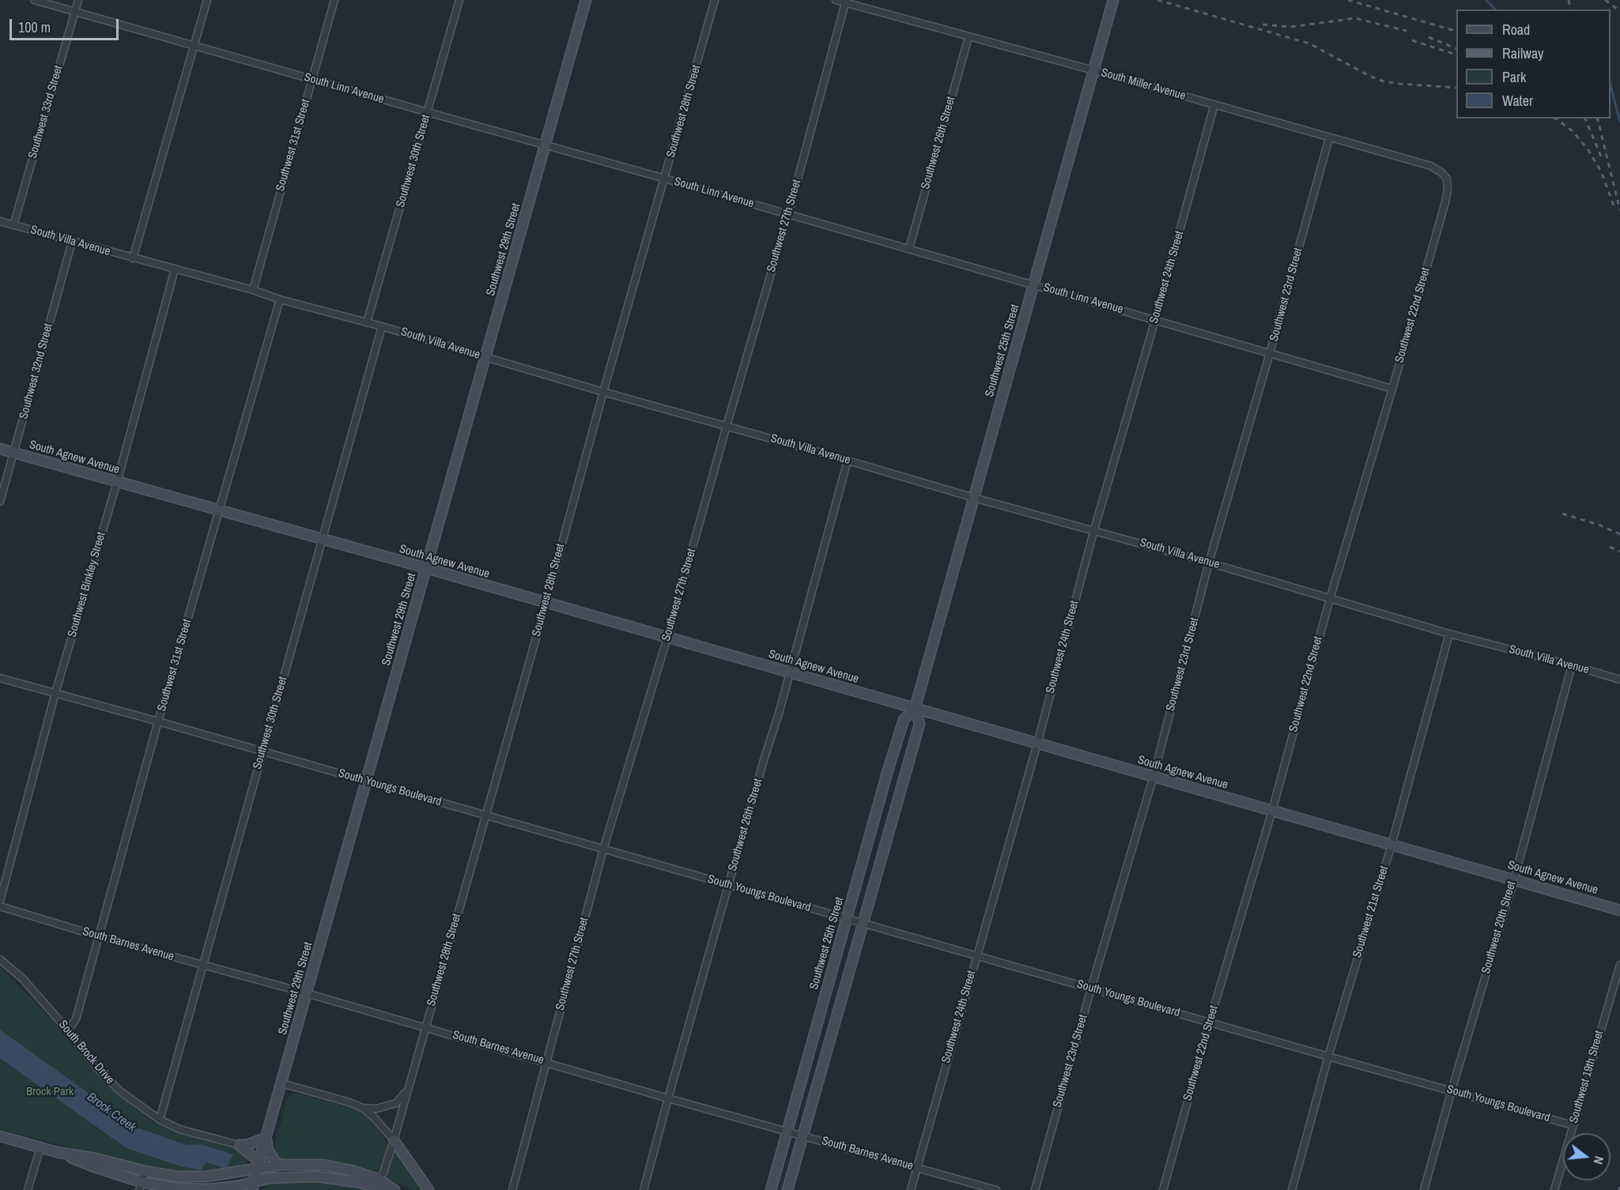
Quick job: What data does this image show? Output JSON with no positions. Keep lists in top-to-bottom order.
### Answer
{
  "streets": {
    "main road": ["Southwest 29th Street", "Southwest 25th Street", "South Agnew Avenue"],
    "street": [
      "South Miller Avenue",
      "South Linn Avenue",
      "Southwest 28th Street",
      "Southwest 33rd Street",
      "Southwest 26th Street",
      "Southwest 31st Street",
      "Southwest 30th Street",
      "Southwest 27th Street",
      "South Villa Avenue",
      "Southwest 24th Street",
      "Southwest 23rd Street",
      "Southwest 22nd Street",
      "Southwest 32nd Street",
      "Southwest Binkley Street",
      "South Youngs Boulevard",
      "Southwest 21st Street",
      "Southwest 20th Street",
      "South Barnes Avenue",
      "South Brock Drive",
      "Southwest 19th Street"
    ]
  },
  "crossings": [
    ["South Miller Avenue", "Southwest 26th Street"],
    ["South Miller Avenue", "Southwest 27th Street"],
    ["South Miller Avenue", "Southwest 24th Street"],
    ["South Miller Avenue", "Southwest 23rd Street"],
    ["South Miller Avenue", "Southwest 22nd Street"],
    ["South Miller Avenue", "Southwest 25th Street"],
    ["South Linn Avenue", "Southwest 28th Street"],
    ["South Linn Avenue", "Southwest 33rd Street"],
    ["South Linn Avenue", "Southwest 26th Street"],
    ["South Linn Avenue", "Southwest 31st Street"],
    ["South Linn Avenue", "Southwest 30th Street"],
    ["South Linn Avenue", "Southwest 27th Street"],
    ["South Linn Avenue", "Southwest 29th Street"],
    ["South Linn Avenue", "Southwest 24th Street"],
    ["South Linn Avenue", "Southwest 23rd Street"],
    ["South Linn Avenue", "Southwest 22nd Street"],
    ["South Linn Avenue", "Southwest 25th Street"],
    ["Southwest 28th Street", "South Villa Avenue"],
    ["Southwest 28th Street", "South Agnew Avenue"],
    ["Southwest 28th Street", "South Youngs Boulevard"],
    ["Southwest 28th Street", "South Barnes Avenue"],
    ["Southwest 33rd Street", "South Villa Avenue"],
    ["Southwest 26th Street", "South Villa Avenue"],
    ["Southwest 26th Street", "South Agnew Avenue"],
    ["Southwest 26th Street", "South Youngs Boulevard"],
    ["Southwest 26th Street", "South Barnes Avenue"],
    ["Southwest 31st Street", "South Villa Avenue"],
    ["Southwest 31st Street", "South Agnew Avenue"],
    ["Southwest 31st Street", "South Youngs Boulevard"],
    ["Southwest 31st Street", "South Barnes Avenue"],
    ["Southwest 31st Street", "South Brock Drive"],
    ["Southwest 30th Street", "South Villa Avenue"],
    ["Southwest 30th Street", "South Agnew Avenue"],
    ["Southwest 30th Street", "South Youngs Boulevard"],
    ["Southwest 30th Street", "South Barnes Avenue"],
    ["Southwest 30th Street", "South Brock Drive"],
    ["Southwest 27th Street", "South Villa Avenue"],
    ["Southwest 27th Street", "South Agnew Avenue"],
    ["Southwest 27th Street", "South Youngs Boulevard"],
    ["Southwest 27th Street", "South Barnes Avenue"],
    ["South Villa Avenue", "Southwest 29th Street"],
    ["South Villa Avenue", "Southwest 24th Street"],
    ["South Villa Avenue", "Southwest 23rd Street"],
    ["South Villa Avenue", "Southwest 22nd Street"],
    ["South Villa Avenue", "Southwest 25th Street"],
    ["South Villa Avenue", "Southwest 32nd Street"],
    ["South Villa Avenue", "Southwest Binkley Street"],
    ["South Villa Avenue", "Southwest 21st Street"],
    ["South Villa Avenue", "Southwest 20th Street"],
    ["Southwest 29th Street", "South Agnew Avenue"],
    ["Southwest 29th Street", "South Youngs Boulevard"],
    ["Southwest 29th Street", "South Barnes Avenue"],
    ["Southwest 24th Street", "South Agnew Avenue"],
    ["Southwest 24th Street", "South Youngs Boulevard"],
    ["Southwest 24th Street", "South Barnes Avenue"],
    ["Southwest 23rd Street", "South Agnew Avenue"],
    ["Southwest 23rd Street", "South Youngs Boulevard"],
    ["Southwest 22nd Street", "South Agnew Avenue"],
    ["Southwest 22nd Street", "South Youngs Boulevard"],
    ["Southwest 25th Street", "South Agnew Avenue"],
    ["Southwest 25th Street", "South Youngs Boulevard"],
    ["Southwest 25th Street", "South Barnes Avenue"],
    ["Southwest 32nd Street", "South Agnew Avenue"],
    ["South Agnew Avenue", "Southwest Binkley Street"],
    ["South Agnew Avenue", "Southwest 21st Street"],
    ["South Agnew Avenue", "Southwest 20th Street"],
    ["Southwest Binkley Street", "South Youngs Boulevard"],
    ["South Youngs Boulevard", "Southwest 21st Street"],
    ["South Youngs Boulevard", "Southwest 20th Street"],
    ["South Youngs Boulevard", "Southwest 19th Street"]
  ],
  "water": ["Brock Creek"],
  "parks": ["Brock Park"],
  "legend": [
    "Road",
    "Railway",
    "Park",
    "Water"
  ],
  "scale_bar": "100 m",
  "north": "right"
}
